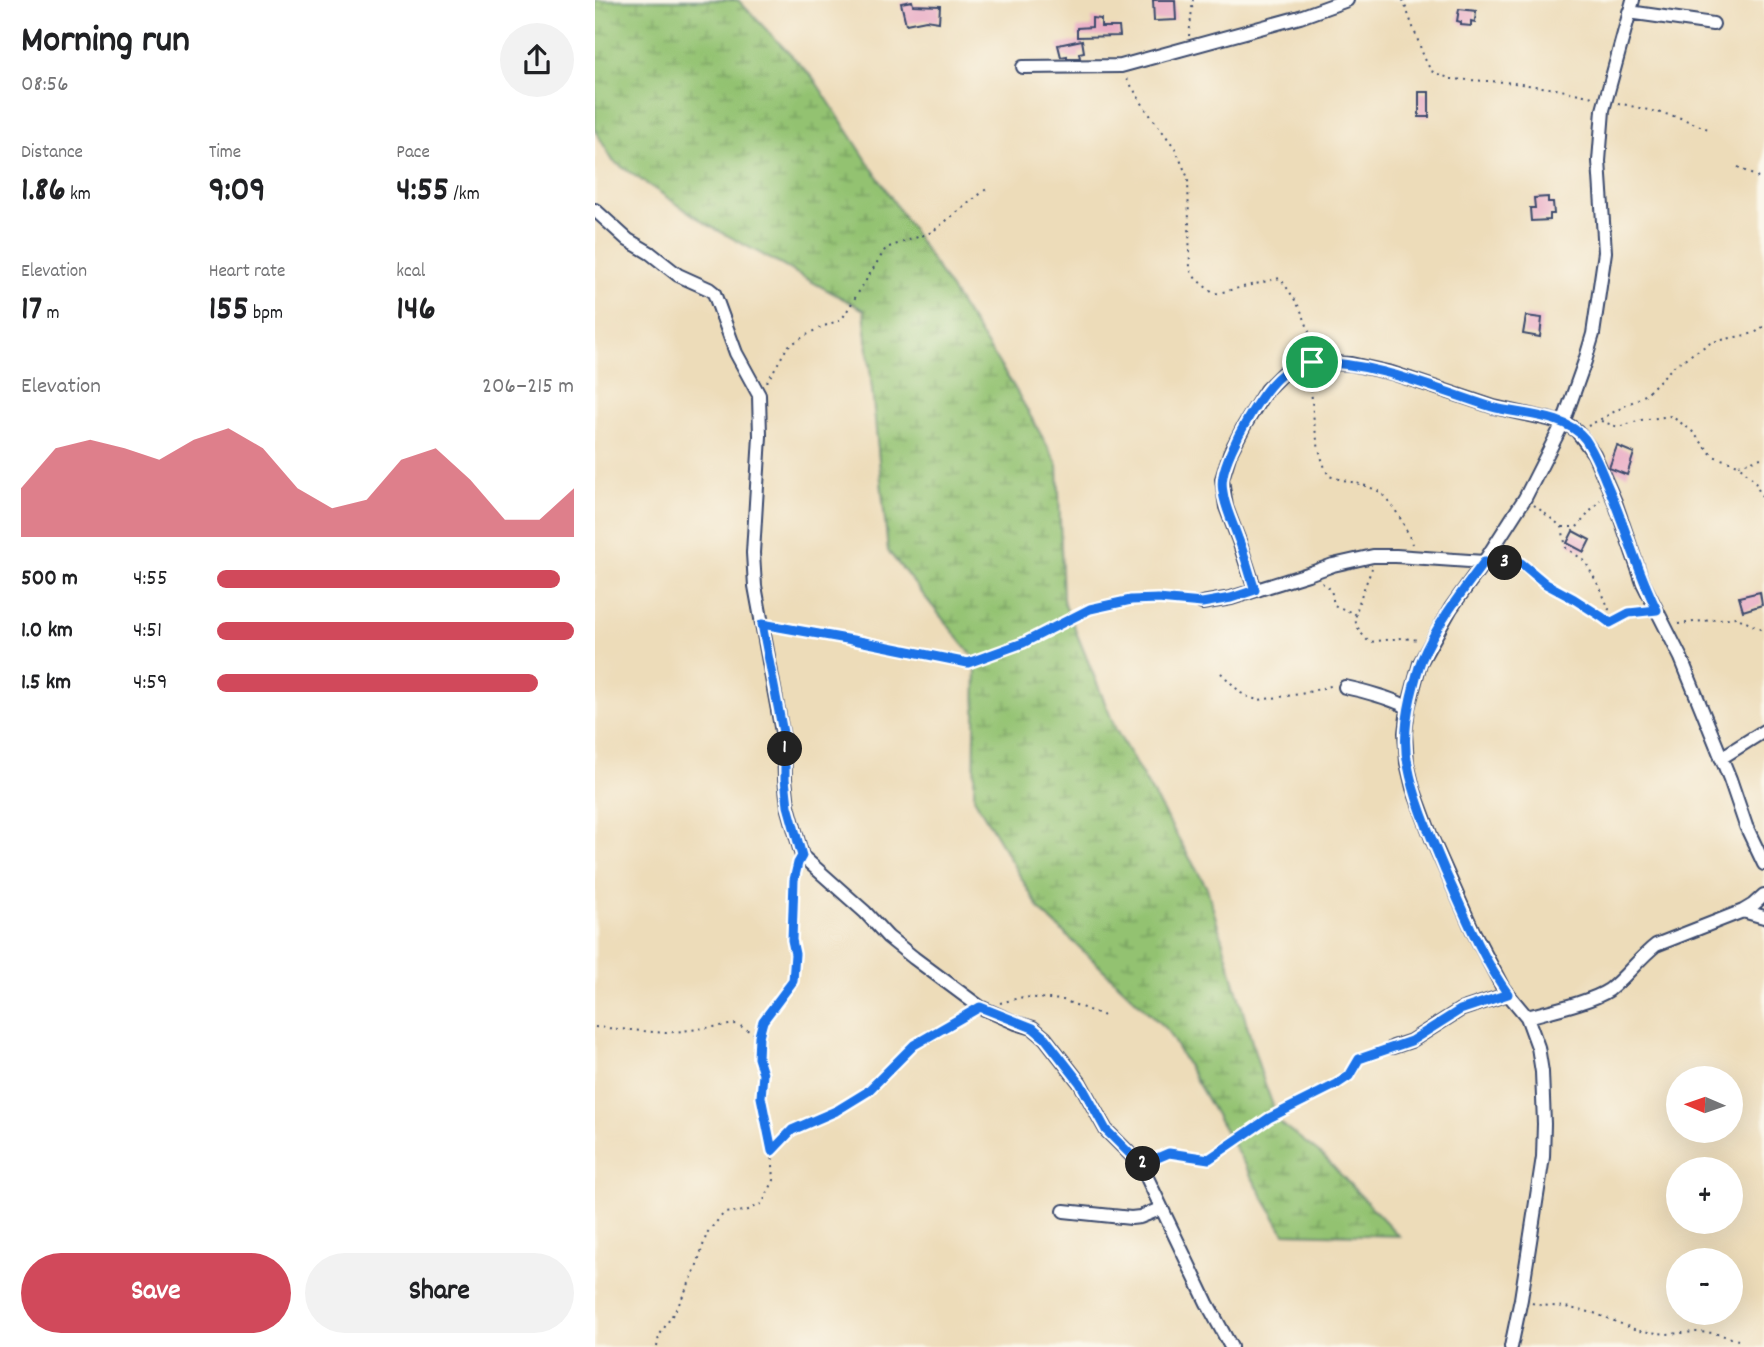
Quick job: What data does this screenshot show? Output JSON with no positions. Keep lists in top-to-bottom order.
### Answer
{
  "north": "left",
  "page": {
    "heading": ["Morning run", "08:56"],
    "stats": [
      ["Distance", "1.86 km"],
      ["Time", "9:09"],
      ["Pace", "4:55 /km"],
      ["Elevation", "17 m"],
      ["Heart rate", "155 bpm"],
      ["kcal", "146"]
    ],
    "chart": ["Elevation", "206–215 m"],
    "pins": ["3", "1", "2"],
    "list": [
      {
        "name": "500 m",
        "note": "4:55"
      },
      {
        "name": "1.0 km",
        "note": "4:51"
      },
      {
        "name": "1.5 km",
        "note": "4:59"
      }
    ],
    "map_buttons": ["+", "−"],
    "buttons": ["Save", "Share"]
  }
}
